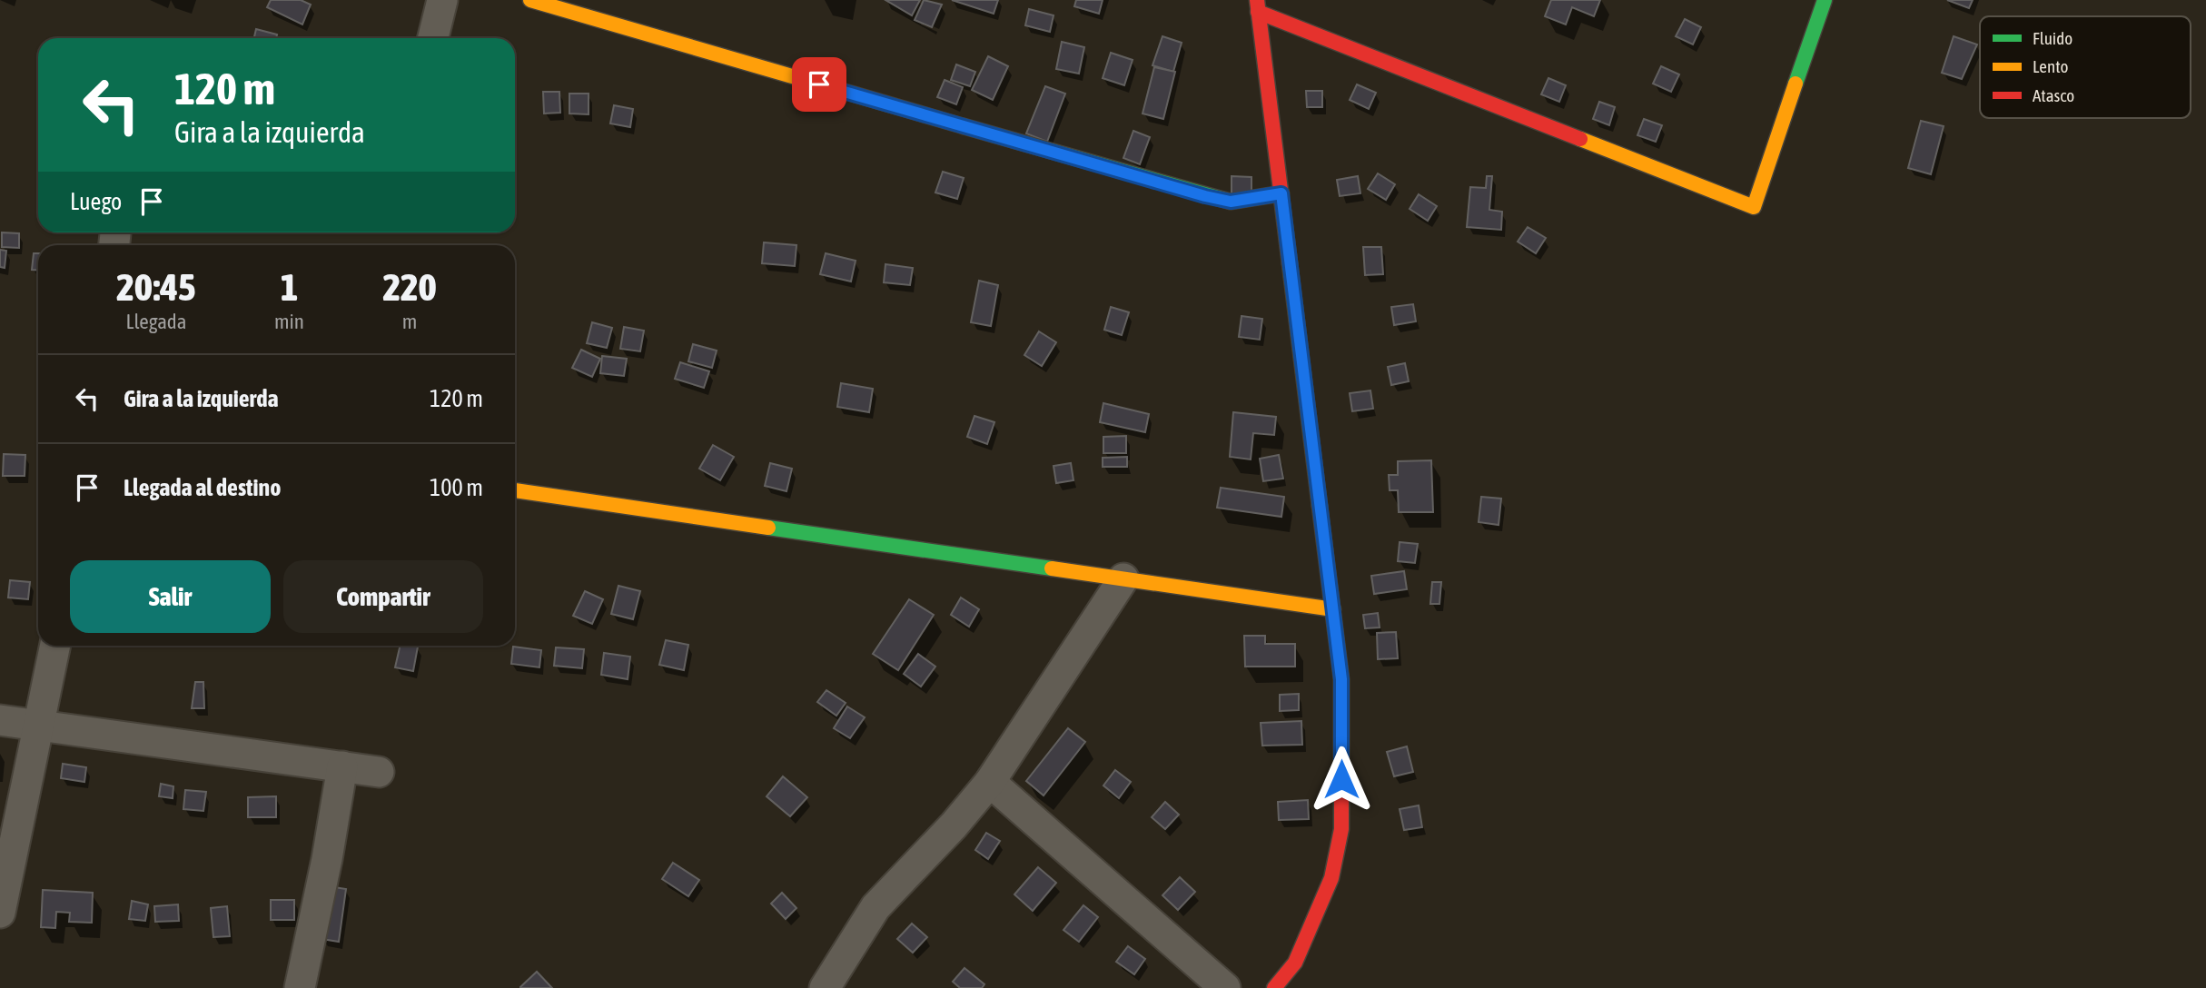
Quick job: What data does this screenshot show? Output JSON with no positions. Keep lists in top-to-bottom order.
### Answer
{
  "legend": ["Fluido", "Lento", "Atasco"],
  "page": {
    "turn": ["120 m", "Gira a la izquierda"],
    "then": "Luego",
    "eta": [
      "20:45",
      "Llegada",
      "1",
      "min",
      "220",
      "m"
    ],
    "list": [
      {
        "name": "Gira a la izquierda",
        "value": "120 m"
      },
      {
        "name": "Llegada al destino",
        "value": "100 m"
      }
    ],
    "buttons": ["Salir", "Compartir"]
  }
}
